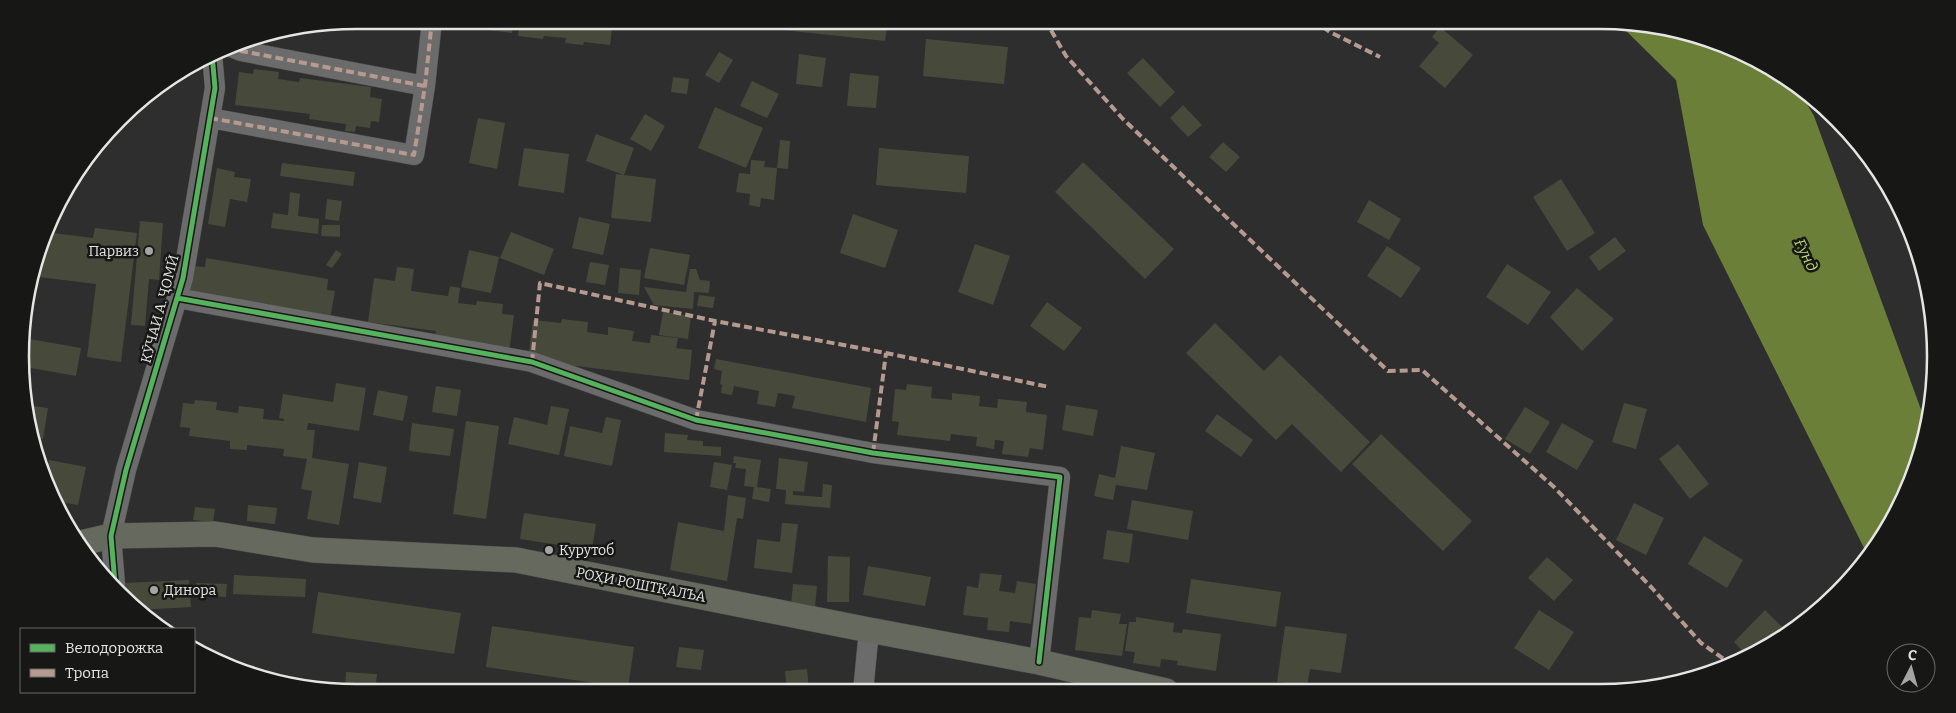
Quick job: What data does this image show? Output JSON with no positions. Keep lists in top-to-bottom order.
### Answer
{
  "streets": {
    "main road": ["РОҲИ РОШТҚАЛЪА"],
    "street": ["КӮЧАИ А. ҶОМӢ"]
  },
  "crossings": [
    ["КӮЧАИ А. ҶОМӢ", "РОҲИ РОШТҚАЛЪА"]
  ],
  "water": ["Ғунд"],
  "places": ["Парвиз", "Курутоб", "Динора"],
  "legend": ["Велодорожка", "Тропа"],
  "north": "top"
}
